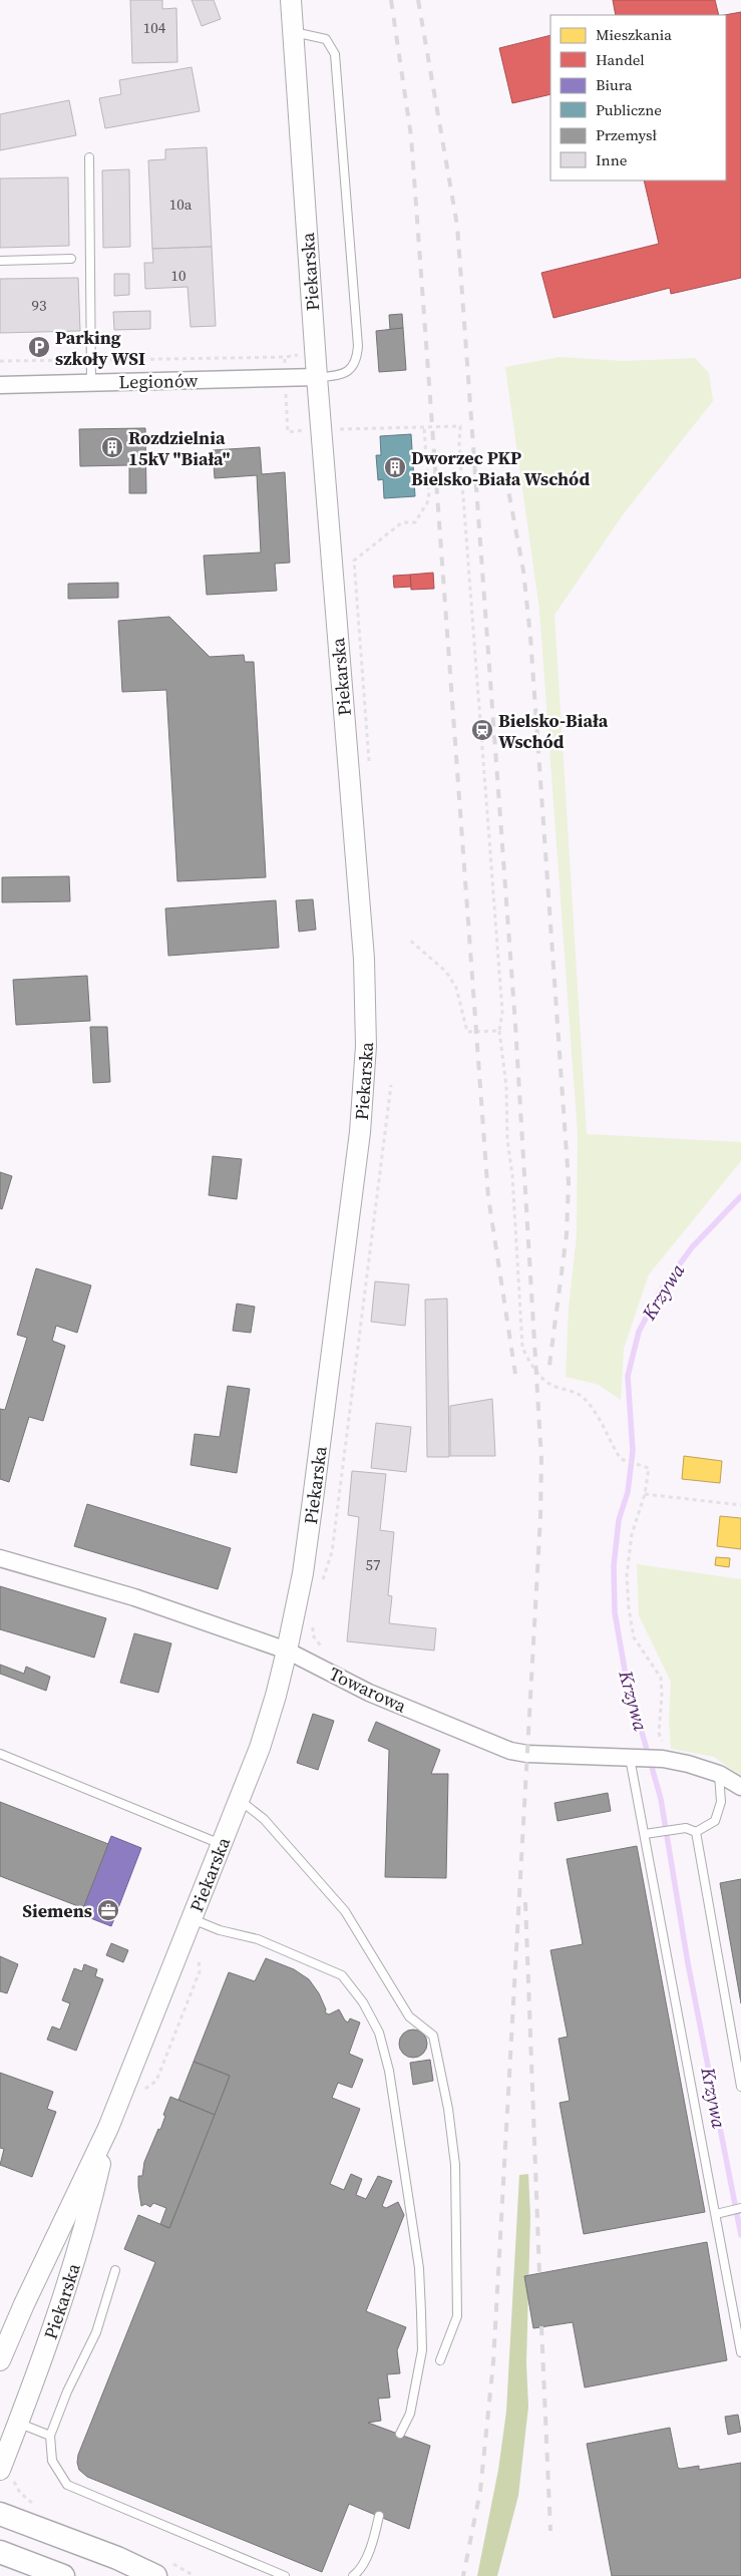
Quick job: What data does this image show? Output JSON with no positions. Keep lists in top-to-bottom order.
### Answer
{
  "streets": {
    "street": ["Piekarska", "Legionów", "Towarowa"]
  },
  "crossings": [
    ["Piekarska", "Legionów"],
    ["Piekarska", "Towarowa"]
  ],
  "water": ["Krzywa"],
  "places": {
    "parking": ["Parking szkoły WSI"],
    "building": ["Rozdzielnia 15kV \"Biała\"", "Dworzec PKP Bielsko-Biała Wschód"],
    "station": ["Bielsko-Biała Wschód"],
    "office": ["Siemens"]
  },
  "house_numbers": [
    "104",
    "10a",
    "10",
    "93",
    "57"
  ],
  "legend": [
    "Mieszkania",
    "Handel",
    "Biura",
    "Publiczne",
    "Przemysł",
    "Inne"
  ]
}
